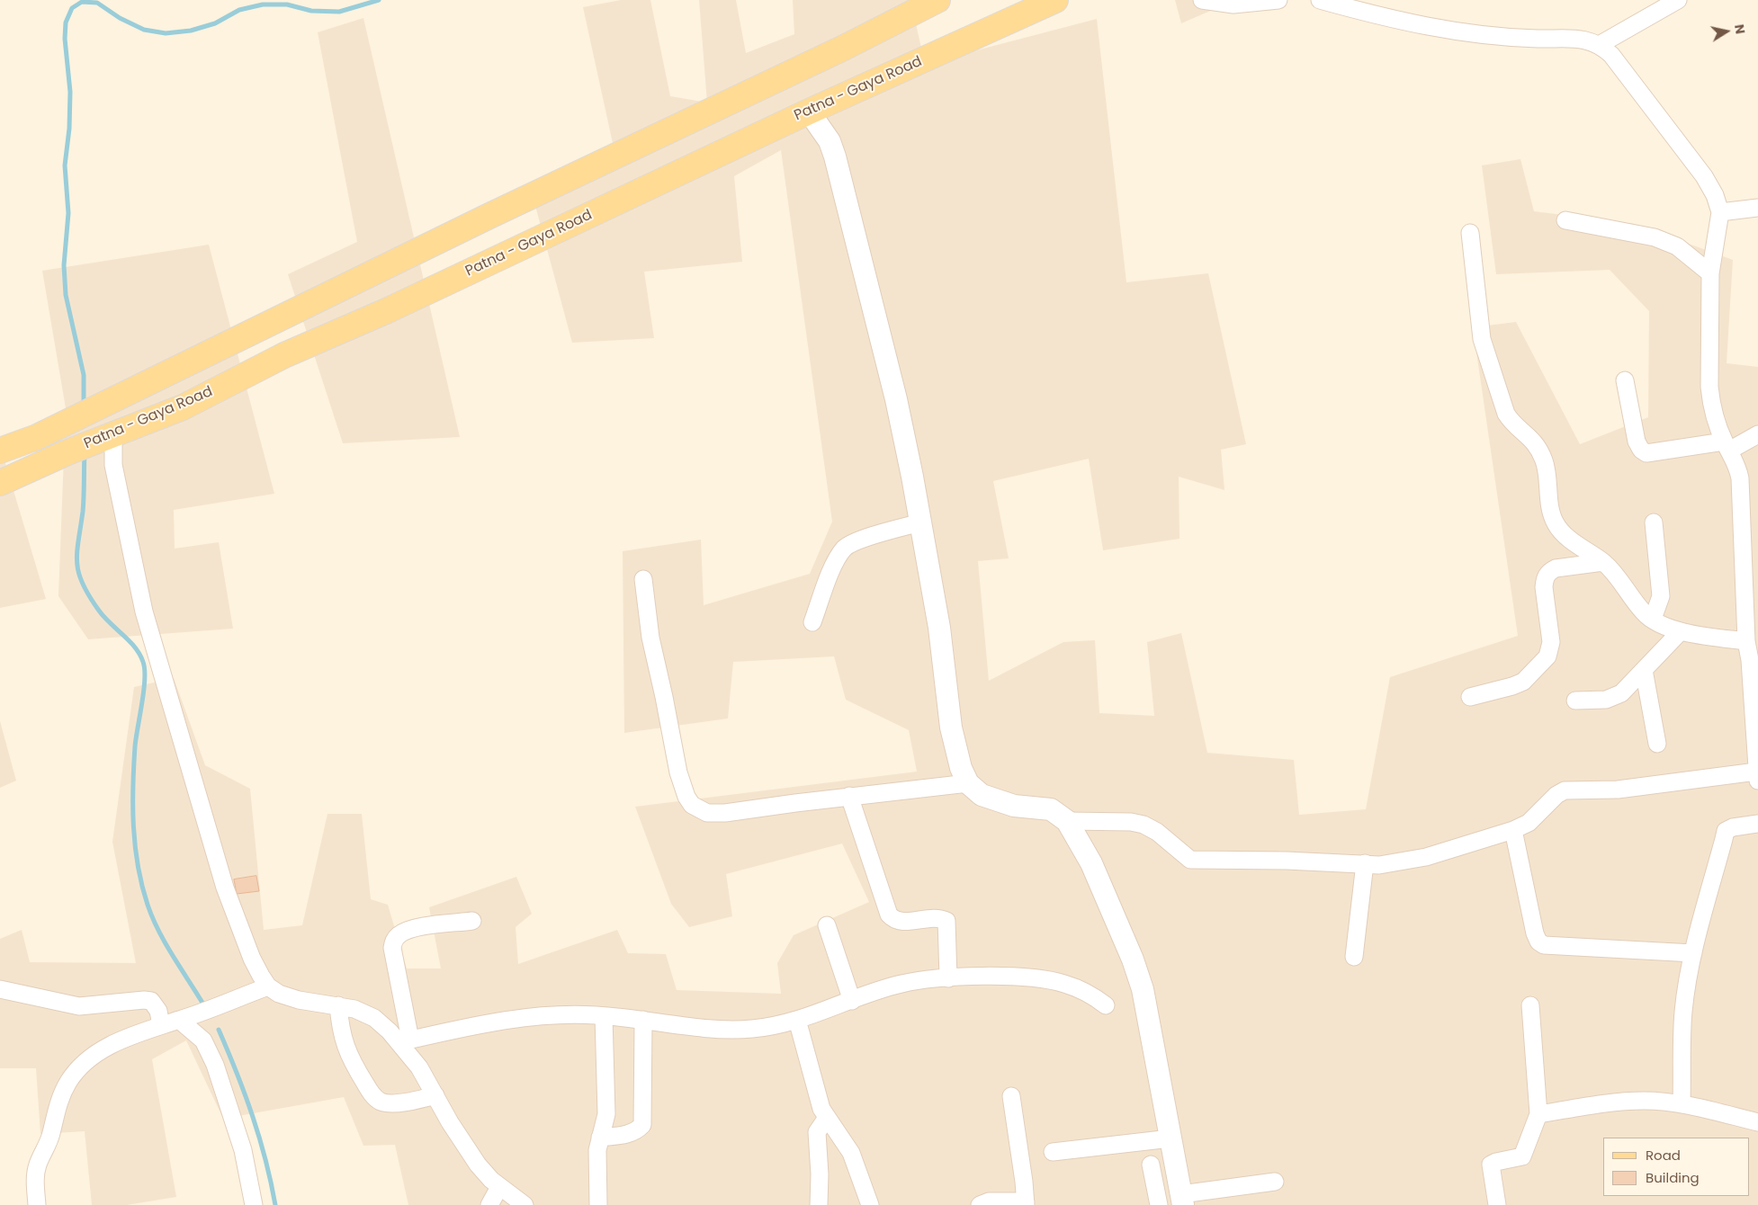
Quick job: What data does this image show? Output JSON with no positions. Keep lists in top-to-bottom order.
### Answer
{
  "streets": {
    "main road": ["Patna - Gaya Road"]
  },
  "legend": ["Road", "Building"],
  "north": "right"
}
